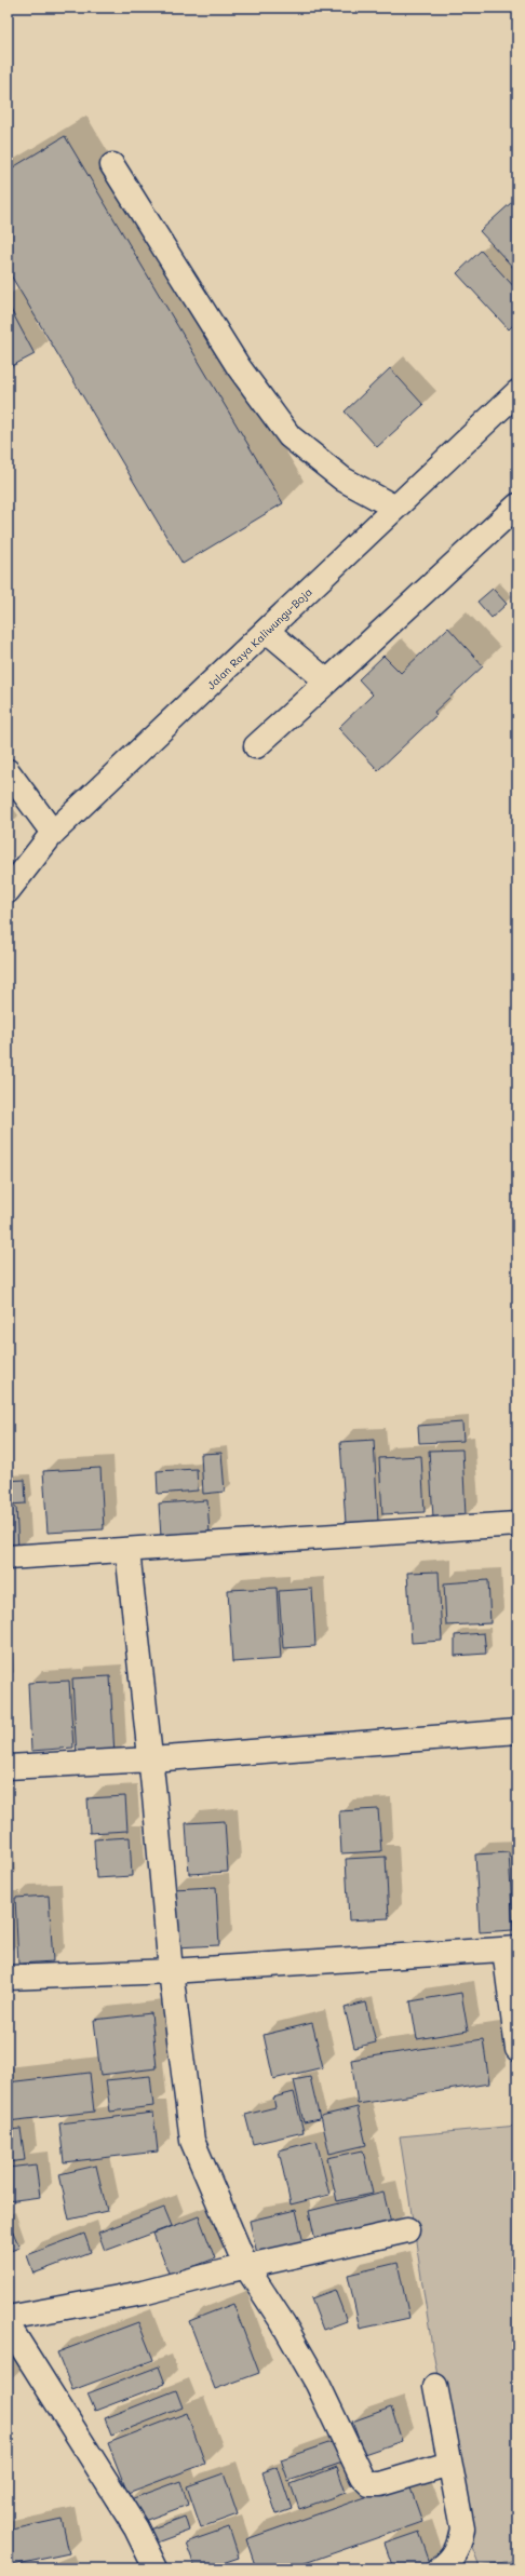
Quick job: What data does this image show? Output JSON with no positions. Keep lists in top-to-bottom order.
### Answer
{
  "streets": {
    "street": ["Jalan Raya Kaliwungu-Boja"]
  }
}
